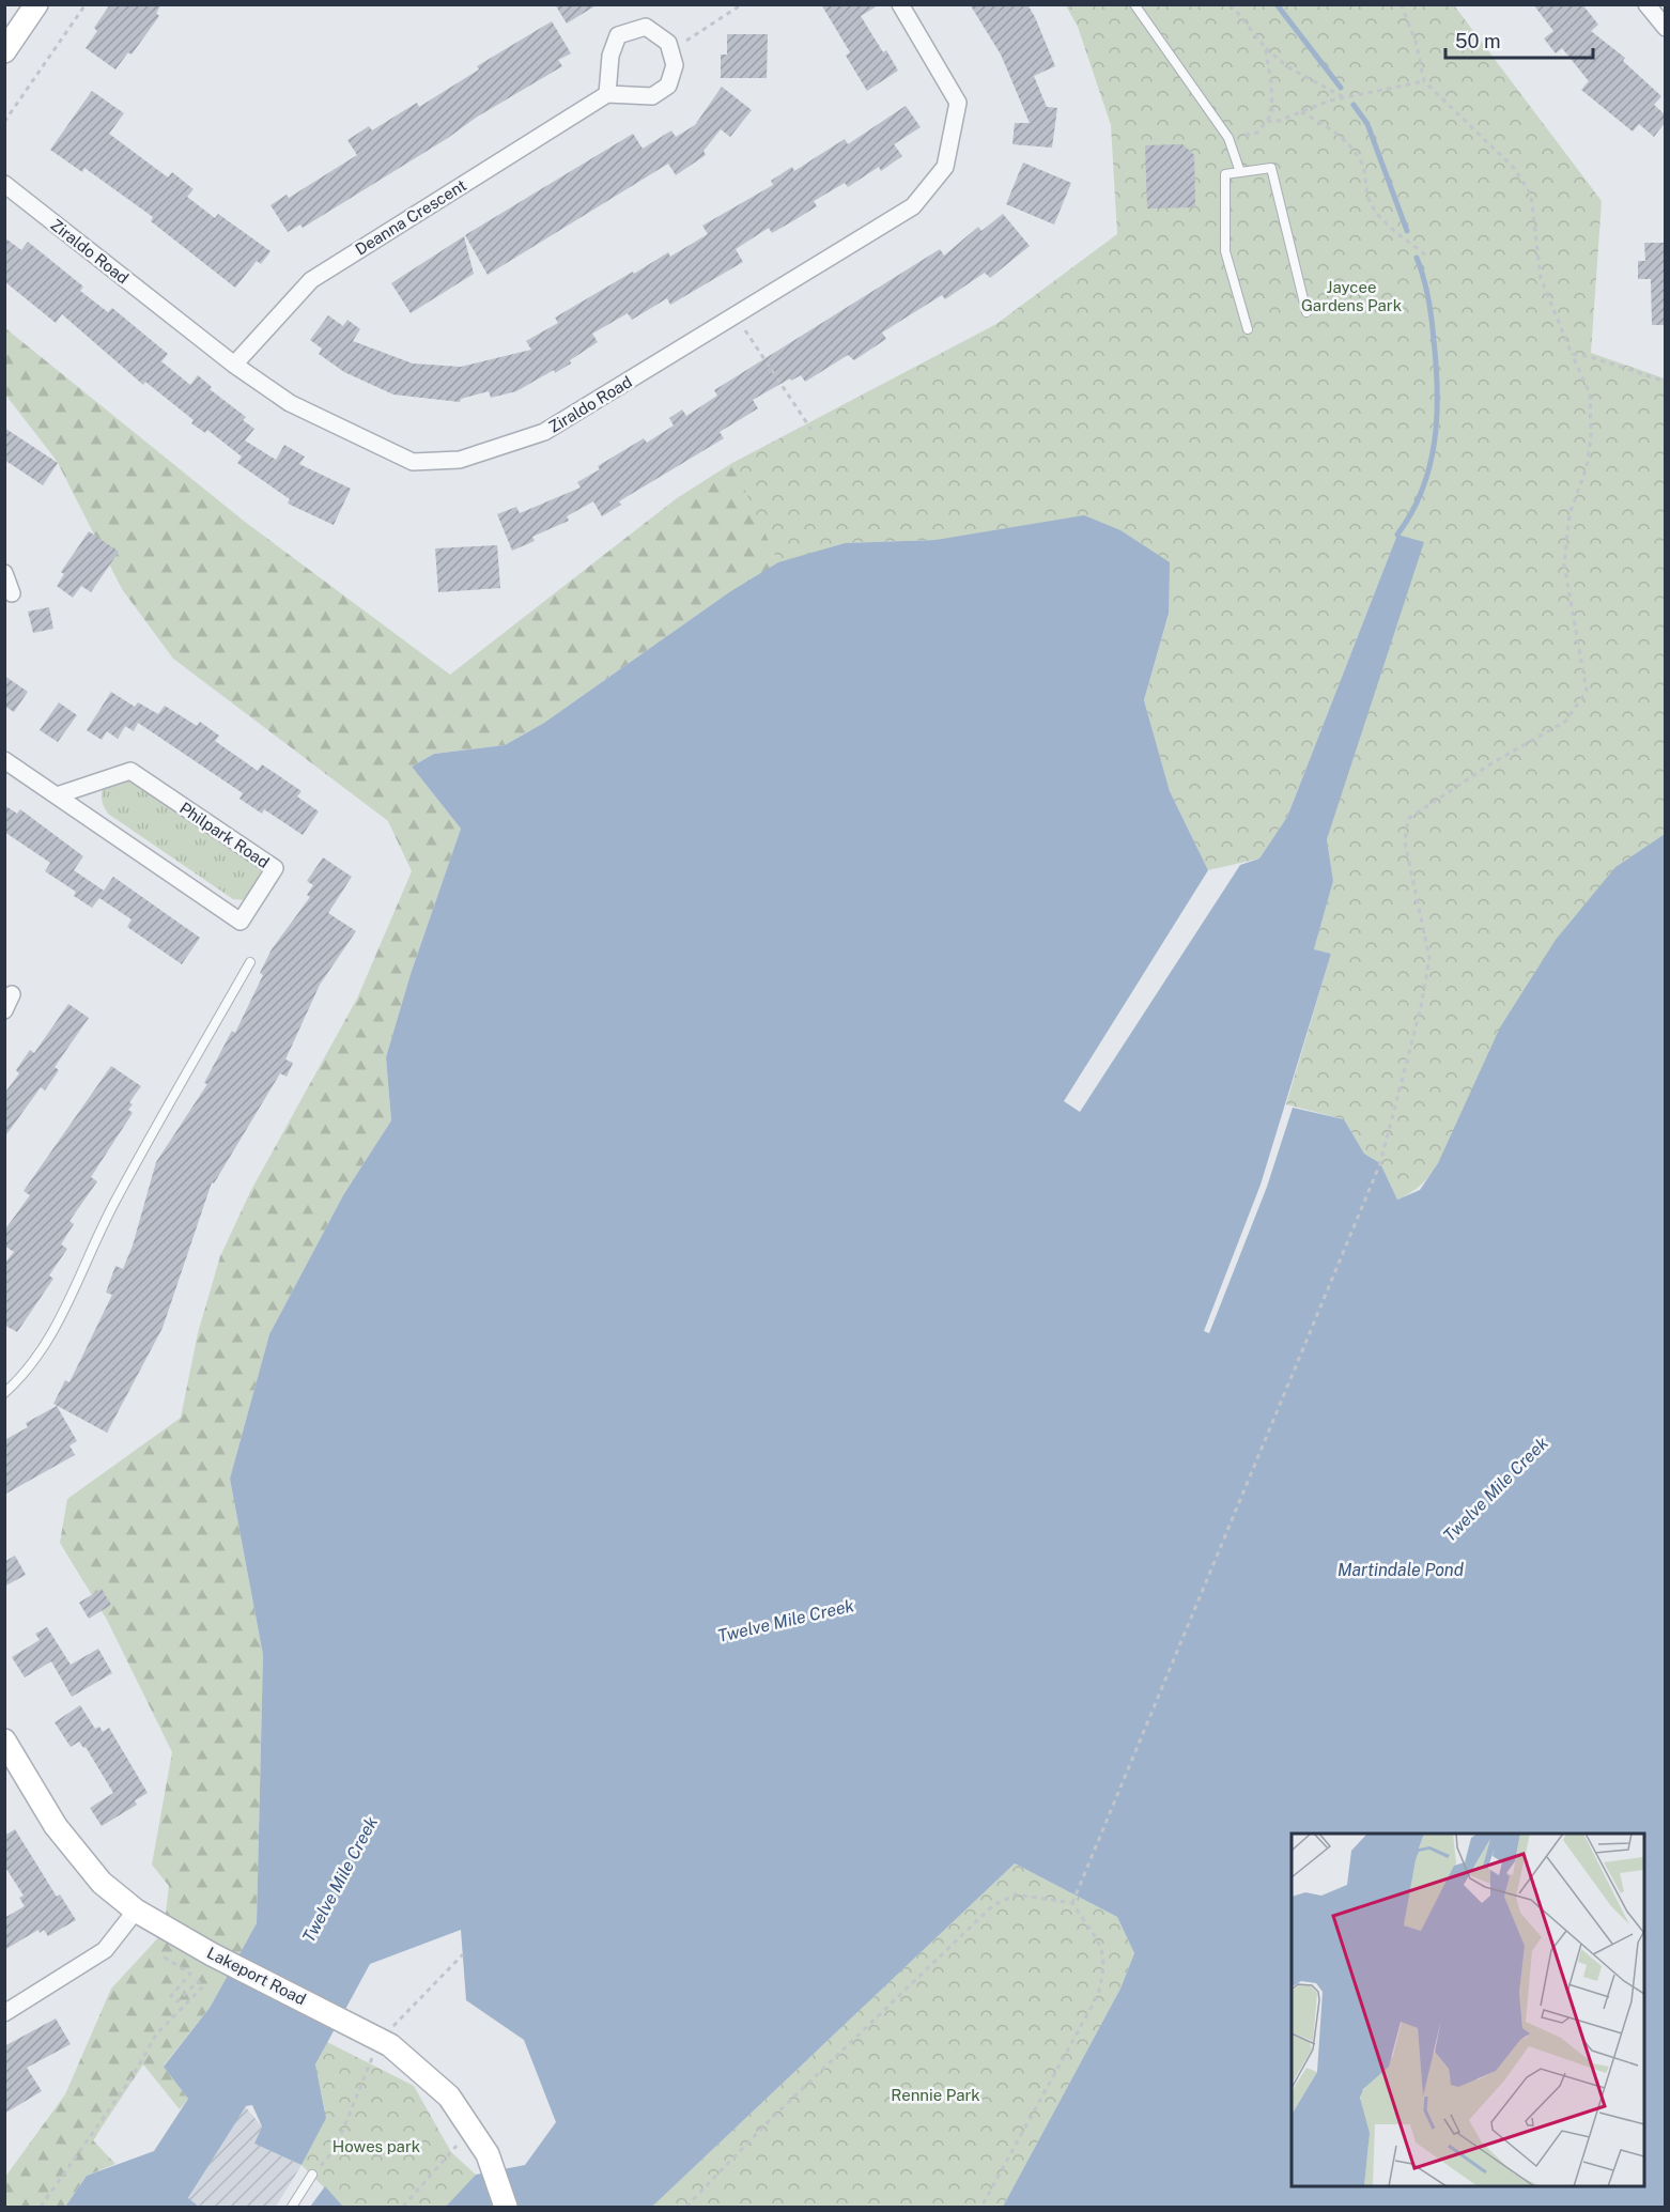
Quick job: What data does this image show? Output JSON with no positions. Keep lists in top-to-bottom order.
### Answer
{
  "streets": {
    "main road": ["Lakeport Road"],
    "street": ["Deanna Crescent", "Ziraldo Road", "Philpark Road"]
  },
  "crossings": [
    ["Deanna Crescent", "Ziraldo Road"]
  ],
  "water": ["Twelve Mile Creek", "Martindale Pond"],
  "parks": ["Jaycee Gardens Park", "Rennie Park", "Howes park"],
  "scale_bar": "50 m"
}
